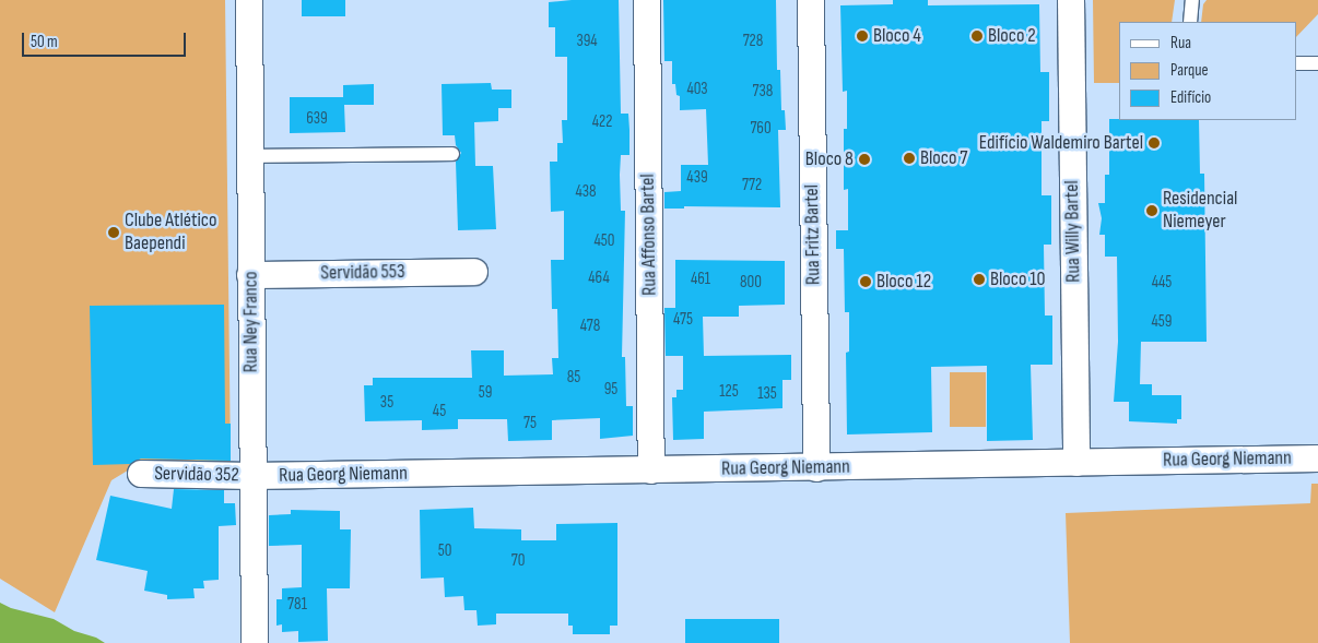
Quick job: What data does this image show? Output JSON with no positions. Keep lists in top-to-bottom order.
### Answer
{
  "streets": {
    "street": [
      "Rua Willy Bartel",
      "Rua Affonso Bartel",
      "Rua Fritz Bartel",
      "Servidão 553",
      "Rua Ney Franco",
      "Rua Georg Niemann",
      "Servidão 352"
    ]
  },
  "crossings": [
    ["Rua Willy Bartel", "Rua Georg Niemann"],
    ["Rua Affonso Bartel", "Rua Georg Niemann"],
    ["Rua Fritz Bartel", "Rua Georg Niemann"],
    ["Servidão 553", "Rua Ney Franco"],
    ["Rua Ney Franco", "Rua Georg Niemann"],
    ["Rua Ney Franco", "Servidão 352"],
    ["Rua Georg Niemann", "Servidão 352"]
  ],
  "places": [
    "Bloco 4",
    "Bloco 2",
    "Edifício Waldemiro Bartel",
    "Bloco 7",
    "Bloco 8",
    "Residencial Niemeyer",
    "Clube Atlético Baependi",
    "Bloco 10",
    "Bloco 12"
  ],
  "house_numbers": [
    "394",
    "728",
    "403",
    "738",
    "639",
    "422",
    "760",
    "439",
    "772",
    "438",
    "450",
    "464",
    "461",
    "800",
    "445",
    "475",
    "459",
    "478",
    "85",
    "95",
    "125",
    "59",
    "135",
    "35",
    "45",
    "75",
    "50",
    "70",
    "781"
  ],
  "legend": ["Rua", "Parque", "Edifício"],
  "scale_bar": "50 m"
}
